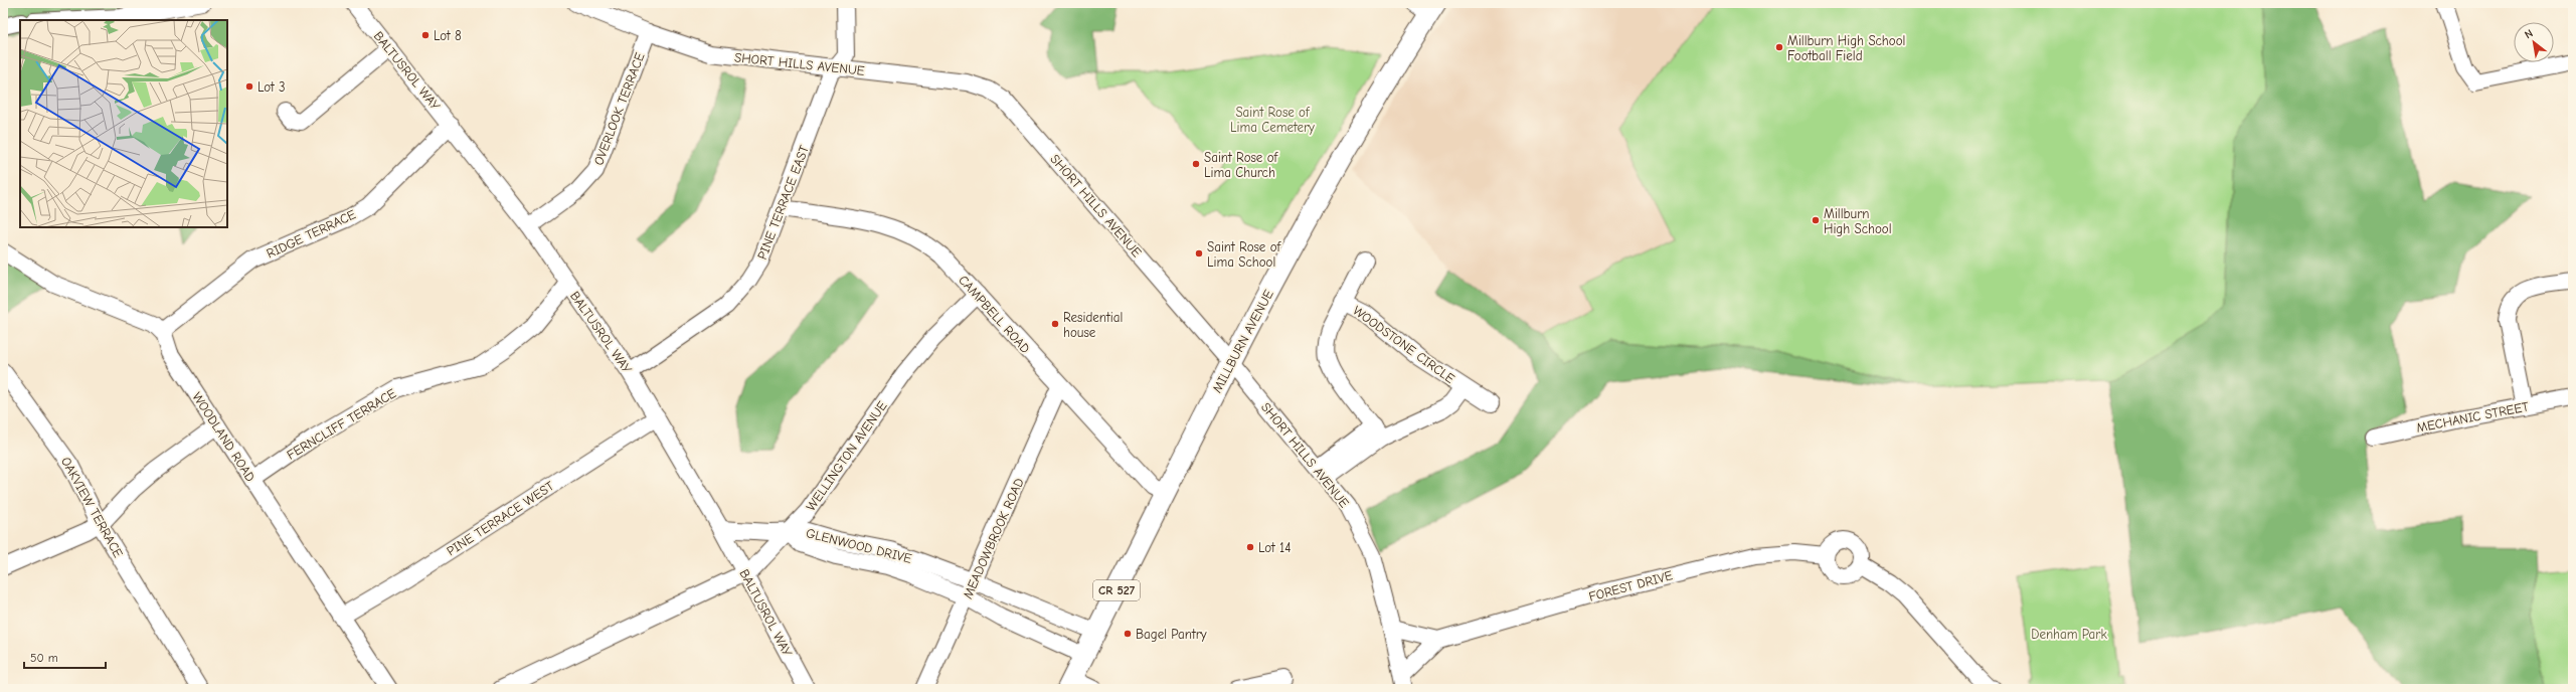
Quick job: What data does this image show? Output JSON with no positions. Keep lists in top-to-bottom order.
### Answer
{
  "streets": {
    "main road": ["MILLBURN AVENUE", "CR 527"],
    "street": [
      "SHORT HILLS AVENUE",
      "BALTUSROL WAY",
      "OVERLOOK TERRACE",
      "PINE TERRACE EAST",
      "RIDGE TERRACE",
      "CAMPBELL ROAD",
      "WOODSTONE CIRCLE",
      "MECHANIC STREET",
      "FERNCLIFF TERRACE",
      "WOODLAND ROAD",
      "WELLINGTON AVENUE",
      "OAKVIEW TERRACE",
      "PINE TERRACE WEST",
      "MEADOWBROOK ROAD",
      "GLENWOOD DRIVE",
      "FOREST DRIVE"
    ]
  },
  "crossings": [
    ["SHORT HILLS AVENUE", "OVERLOOK TERRACE"],
    ["SHORT HILLS AVENUE", "PINE TERRACE EAST"],
    ["SHORT HILLS AVENUE", "MILLBURN AVENUE"],
    ["SHORT HILLS AVENUE", "WOODSTONE CIRCLE"],
    ["SHORT HILLS AVENUE", "FOREST DRIVE"],
    ["BALTUSROL WAY", "OVERLOOK TERRACE"],
    ["BALTUSROL WAY", "PINE TERRACE EAST"],
    ["BALTUSROL WAY", "RIDGE TERRACE"],
    ["BALTUSROL WAY", "FERNCLIFF TERRACE"],
    ["BALTUSROL WAY", "WELLINGTON AVENUE"],
    ["BALTUSROL WAY", "PINE TERRACE WEST"],
    ["PINE TERRACE EAST", "CAMPBELL ROAD"],
    ["RIDGE TERRACE", "WOODLAND ROAD"],
    ["CAMPBELL ROAD", "MILLBURN AVENUE"],
    ["CAMPBELL ROAD", "WELLINGTON AVENUE"],
    ["CAMPBELL ROAD", "MEADOWBROOK ROAD"],
    ["MILLBURN AVENUE", "GLENWOOD DRIVE"],
    ["FERNCLIFF TERRACE", "WOODLAND ROAD"],
    ["WOODLAND ROAD", "PINE TERRACE WEST"],
    ["WELLINGTON AVENUE", "GLENWOOD DRIVE"],
    ["MEADOWBROOK ROAD", "GLENWOOD DRIVE"]
  ],
  "parks": ["Saint Rose of Lima Cemetery", "Denham Park"],
  "places": [
    "Lot 8",
    "Millburn High School Football Field",
    "Lot 3",
    "Saint Rose of Lima Church",
    "Millburn High School",
    "Saint Rose of Lima School",
    "Residential house",
    "Lot 14",
    "Bagel Pantry"
  ],
  "scale_bar": "50 m",
  "north": "top left"
}
